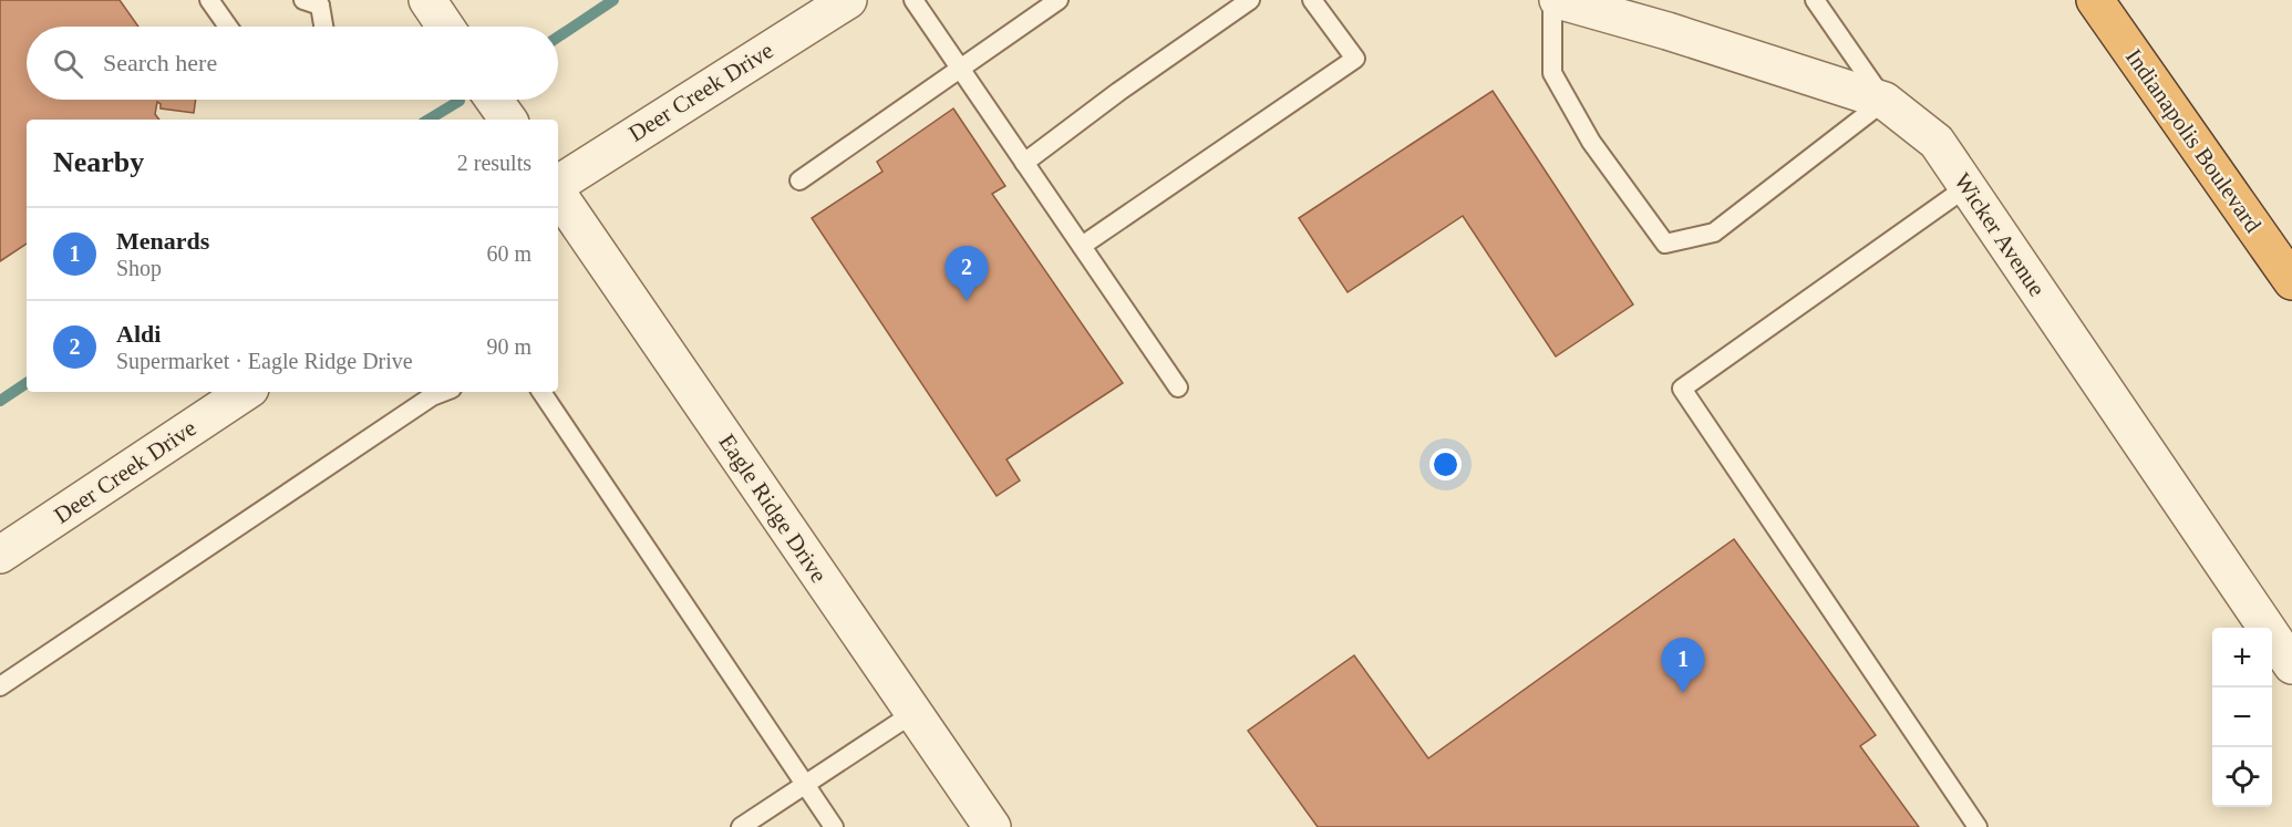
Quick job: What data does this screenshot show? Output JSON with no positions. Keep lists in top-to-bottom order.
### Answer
{
  "streets": {
    "highway": ["Indianapolis Boulevard"],
    "street": ["Deer Creek Drive", "Wicker Avenue", "Eagle Ridge Drive"]
  },
  "page": {
    "search": "Search here",
    "heading": ["Nearby", "2 results"],
    "list": [
      {
        "mark": "1",
        "name": "Menards",
        "note": "Shop",
        "value": "60 m"
      },
      {
        "mark": "2",
        "name": "Aldi",
        "note": "Supermarket · Eagle Ridge Drive",
        "value": "90 m"
      }
    ],
    "pins": ["2", "1"],
    "map_buttons": ["+", "−"]
  }
}
